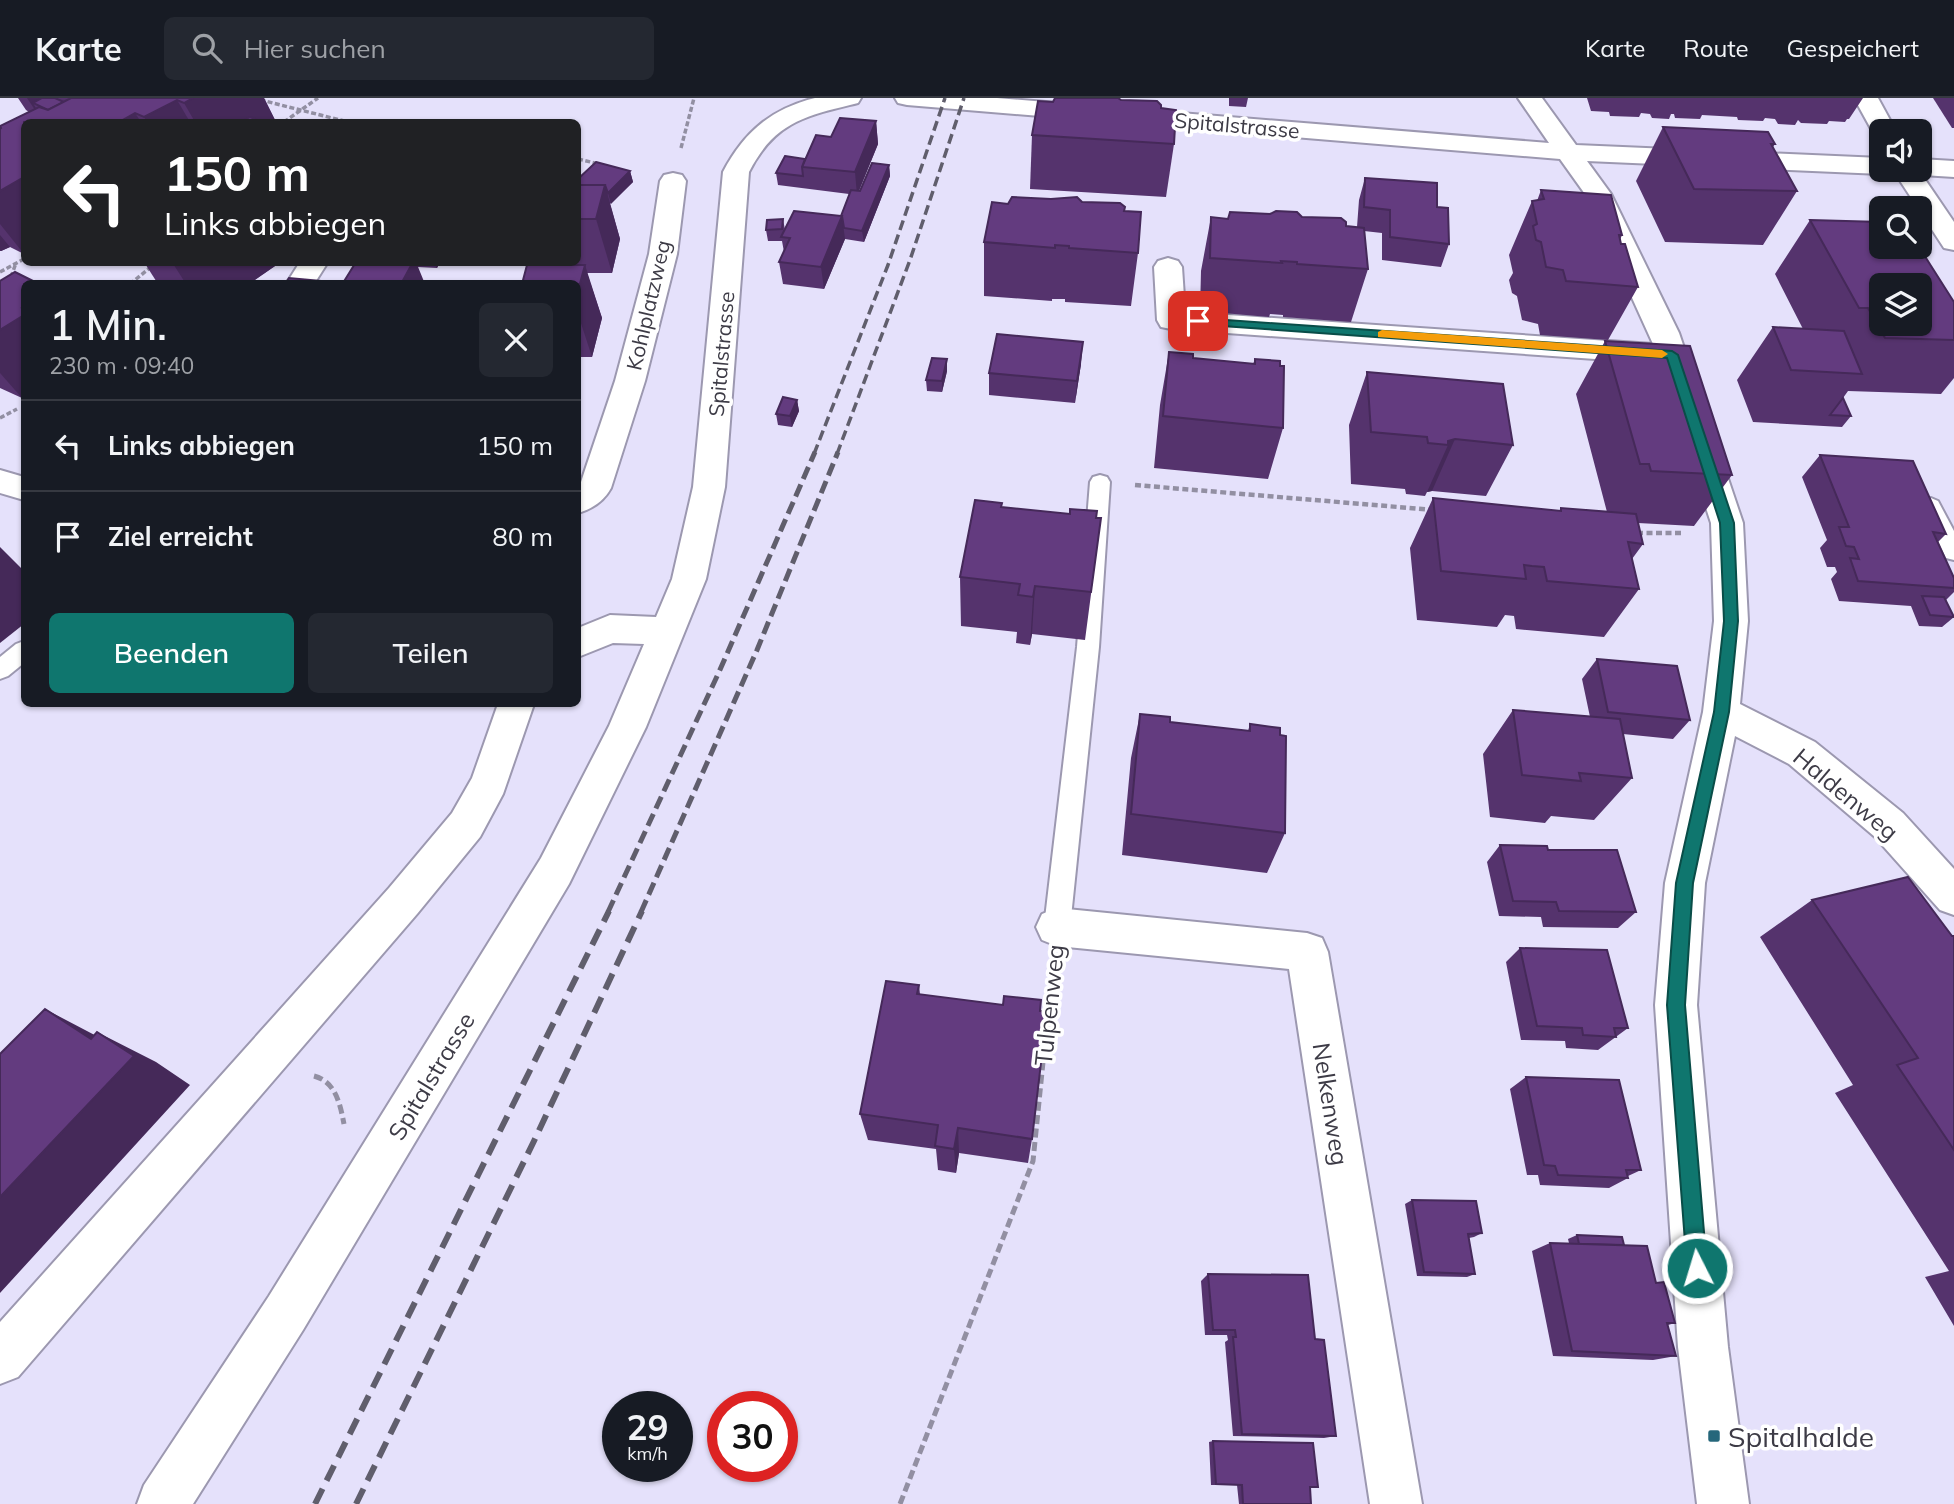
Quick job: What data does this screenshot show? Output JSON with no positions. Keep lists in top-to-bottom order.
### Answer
{
  "streets": {
    "street": [
      "Spitalstrasse",
      "Kohlplatzweg",
      "Haldenweg",
      "Nelkenweg"
    ],
    "lane": ["Tulpenweg"]
  },
  "crossings": [
    ["Tulpenweg", "Nelkenweg"]
  ],
  "places": {
    "transit": ["Spitalhalde"]
  },
  "page": {
    "header": "Karte",
    "search": "Hier suchen",
    "nav": ["Karte", "Route", "Gespeichert"],
    "turn": ["150 m", "Links abbiegen"],
    "heading": ["1 Min.", "230 m · 09:40"],
    "list": [
      {
        "name": "Links abbiegen",
        "value": "150 m"
      },
      {
        "name": "Ziel erreicht",
        "value": "80 m"
      }
    ],
    "buttons": ["Beenden", "Teilen"],
    "speed": "29 km/h",
    "limit": "30"
  }
}
